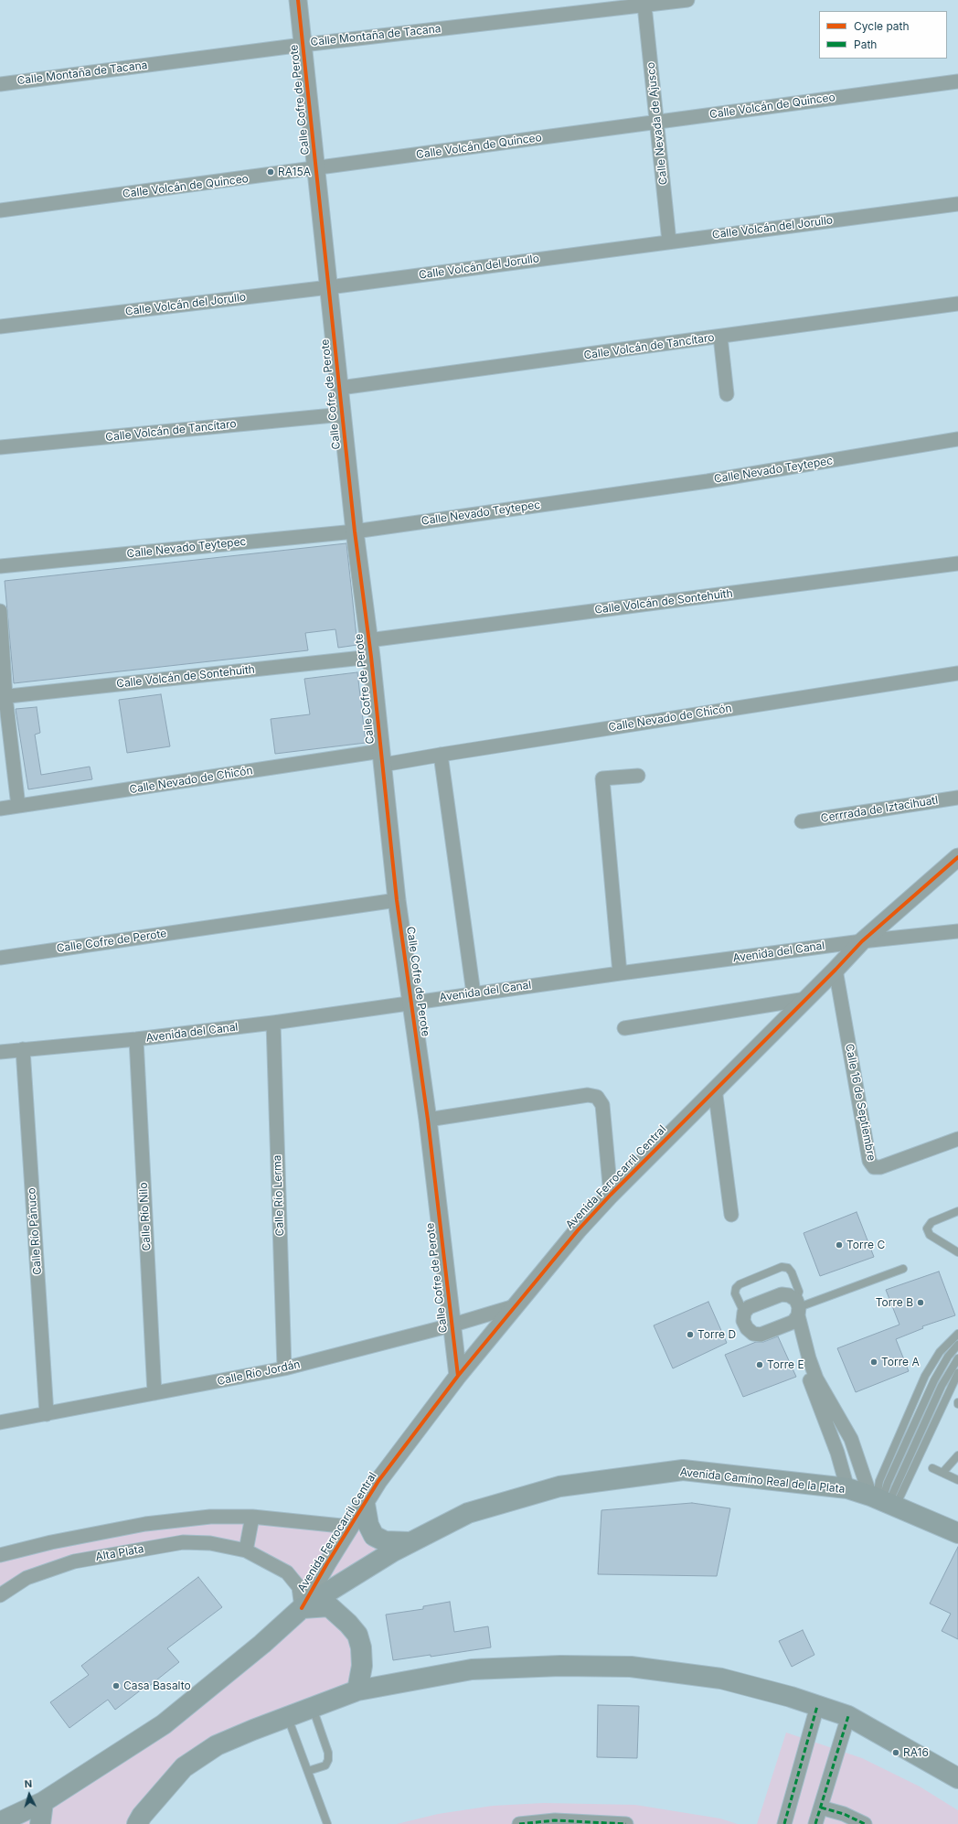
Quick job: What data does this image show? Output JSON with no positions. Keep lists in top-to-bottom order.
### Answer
{
  "streets": {
    "main road": ["Avenida Camino Real de la Plata"],
    "street": [
      "Calle Montaña de Tacana",
      "Calle Cofre de Perote",
      "Calle Volcán de Quinceo",
      "Calle Nevada de Ajusco",
      "Calle Volcán del Jorullo",
      "Calle Volcán de Tancítaro",
      "Calle Nevado Teytepec",
      "Calle Volcán de Sontehuith",
      "Calle Nevado de Chicón",
      "Cerrrada de Iztacihuatl",
      "Avenida del Canal",
      "Calle 16 de Septiembre",
      "Avenida Ferrocarril Central",
      "Calle Río Lerma",
      "Calle Río Nilo",
      "Calle Río Pánuco",
      "Calle Río Jordán",
      "Alta Plata"
    ]
  },
  "crossings": [
    ["Calle Montaña de Tacana", "Calle Cofre de Perote"],
    ["Calle Montaña de Tacana", "Calle Nevada de Ajusco"],
    ["Calle Cofre de Perote", "Calle Volcán de Quinceo"],
    ["Calle Cofre de Perote", "Calle Volcán del Jorullo"],
    ["Calle Cofre de Perote", "Calle Volcán de Tancítaro"],
    ["Calle Cofre de Perote", "Calle Nevado Teytepec"],
    ["Calle Cofre de Perote", "Calle Volcán de Sontehuith"],
    ["Calle Cofre de Perote", "Calle Nevado de Chicón"],
    ["Calle Cofre de Perote", "Avenida del Canal"],
    ["Calle Cofre de Perote", "Avenida Ferrocarril Central"],
    ["Calle Cofre de Perote", "Calle Río Jordán"],
    ["Calle Volcán de Quinceo", "Calle Nevada de Ajusco"],
    ["Calle Nevada de Ajusco", "Calle Volcán del Jorullo"],
    ["Avenida del Canal", "Avenida Ferrocarril Central"],
    ["Avenida del Canal", "Calle Río Lerma"],
    ["Avenida del Canal", "Calle Río Nilo"],
    ["Avenida del Canal", "Calle Río Pánuco"],
    ["Calle 16 de Septiembre", "Avenida Ferrocarril Central"],
    ["Avenida Ferrocarril Central", "Calle Río Jordán"],
    ["Avenida Ferrocarril Central", "Avenida Camino Real de la Plata"],
    ["Avenida Ferrocarril Central", "Alta Plata"],
    ["Calle Río Lerma", "Calle Río Jordán"],
    ["Calle Río Nilo", "Calle Río Jordán"],
    ["Calle Río Pánuco", "Calle Río Jordán"],
    ["Avenida Camino Real de la Plata", "Alta Plata"]
  ],
  "places": [
    "RA15A",
    "Torre C",
    "Torre B",
    "Torre D",
    "Torre A",
    "Torre E",
    "Casa Basalto",
    "RA16"
  ],
  "legend": ["Cycle path", "Path"],
  "north": "top"
}
